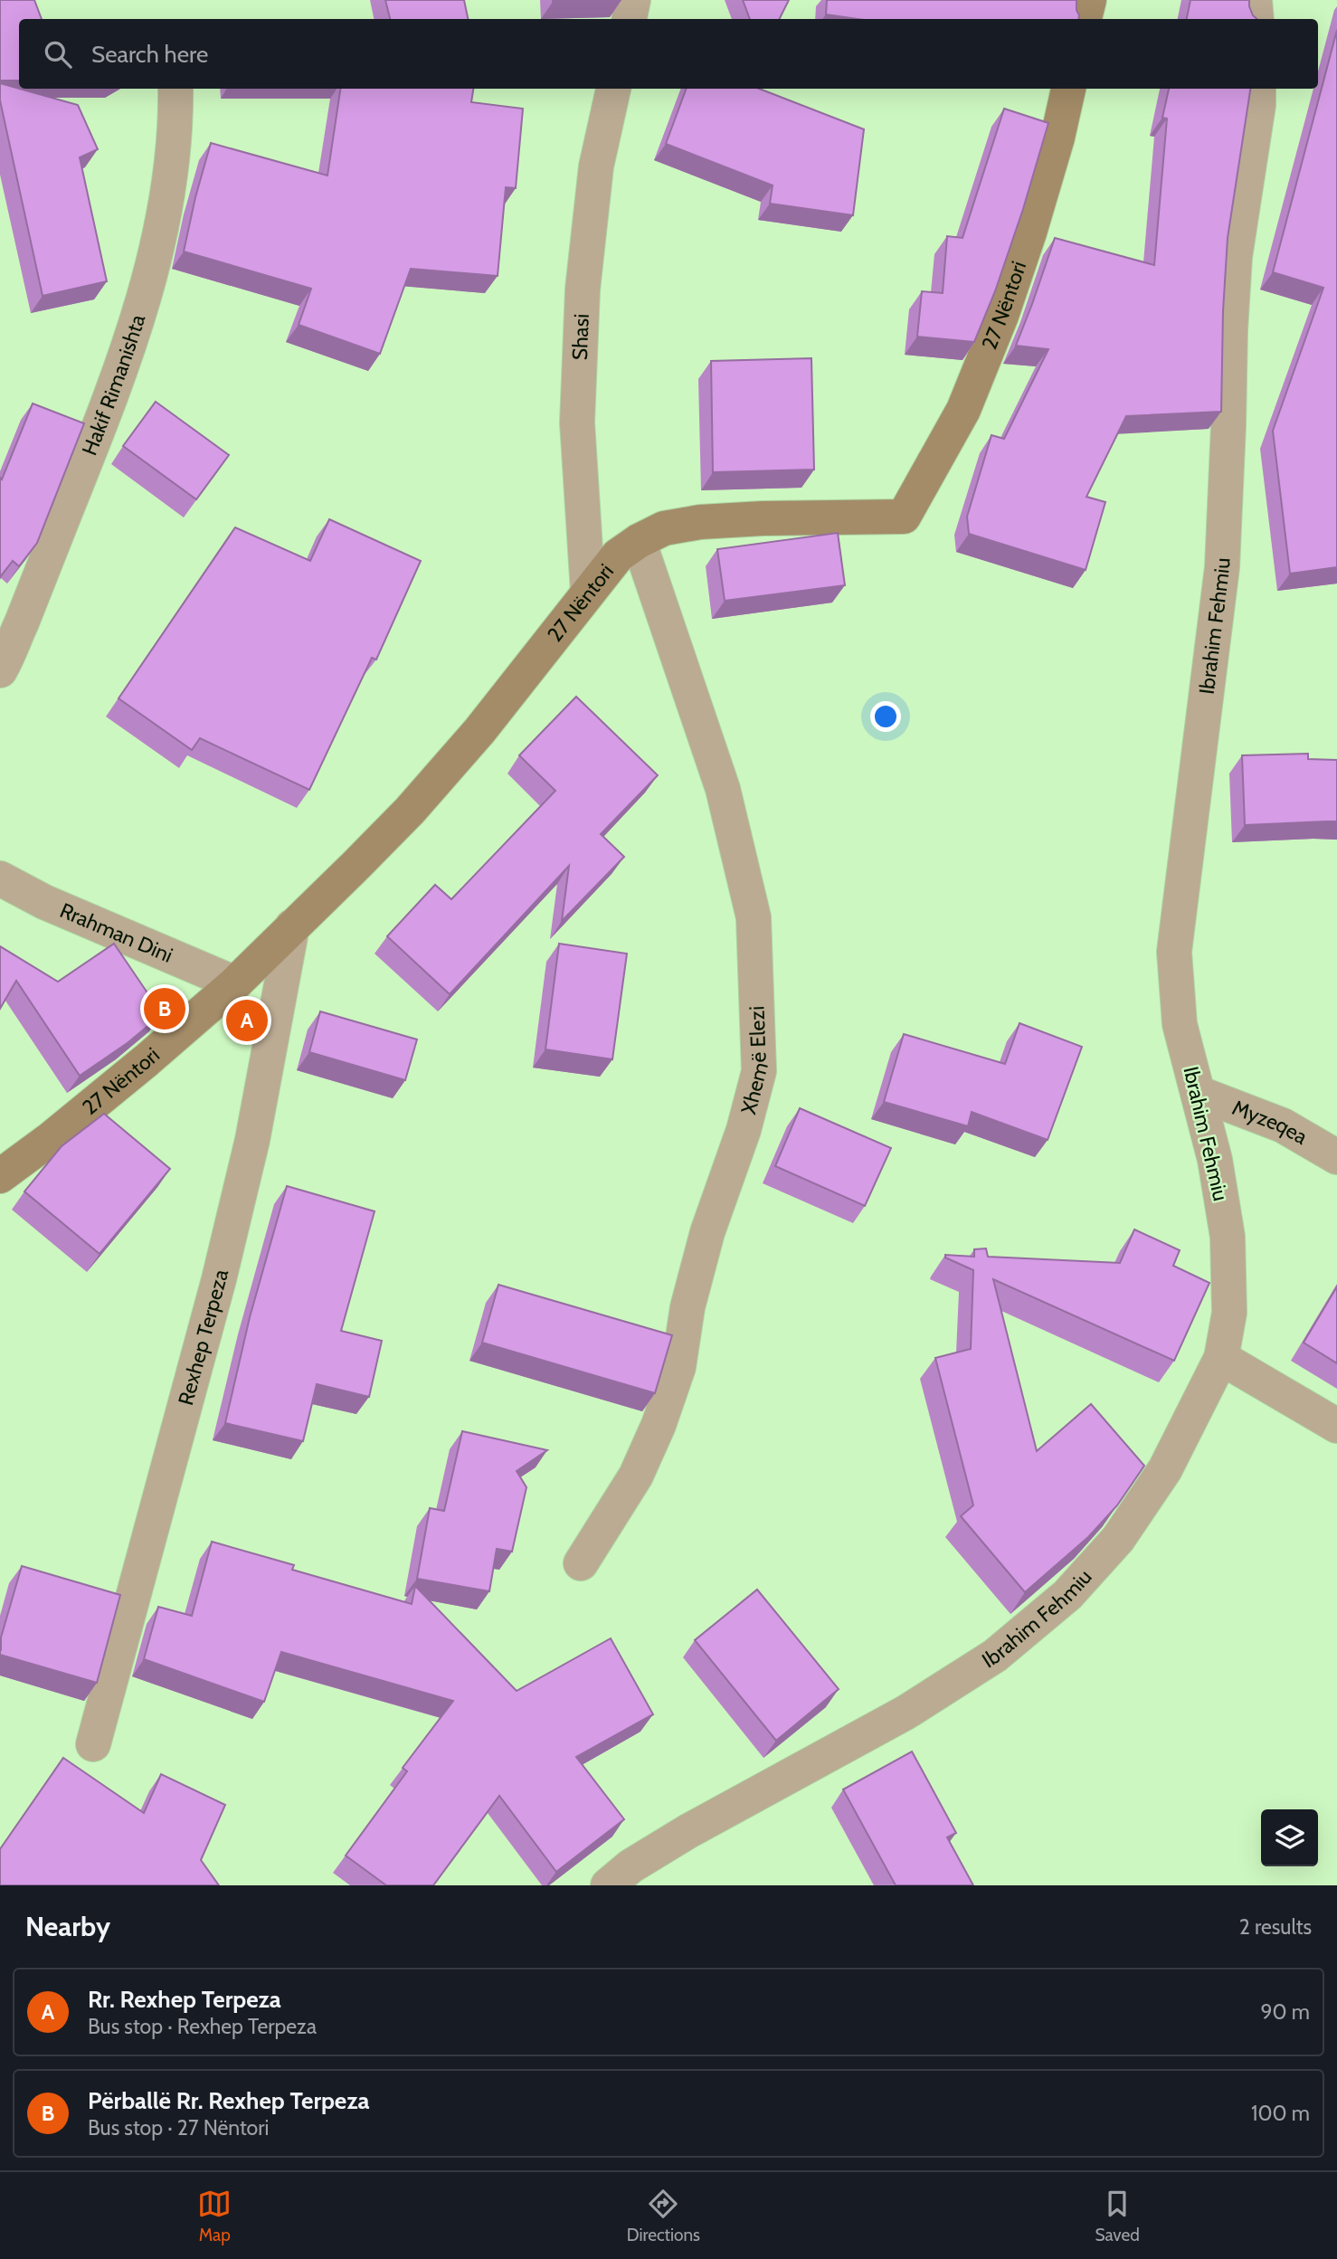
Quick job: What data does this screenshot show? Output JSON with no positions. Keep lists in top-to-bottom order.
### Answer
{
  "streets": {
    "street": [
      "27 Nëntori",
      "Shasi",
      "Hakif Rimanishta",
      "Ibrahim Fehmiu",
      "Rrahman Dini",
      "Xhemë Elezi",
      "Myzeqea",
      "Rexhep Terpeza"
    ]
  },
  "crossings": [
    ["27 Nëntori", "Shasi"],
    ["27 Nëntori", "Rrahman Dini"],
    ["27 Nëntori", "Xhemë Elezi"],
    ["27 Nëntori", "Rexhep Terpeza"],
    ["Ibrahim Fehmiu", "Myzeqea"]
  ],
  "page": {
    "search": "Search here",
    "pins": ["B", "A"],
    "heading": ["Nearby", "2 results"],
    "list": [
      {
        "mark": "A",
        "name": "Rr. Rexhep Terpeza",
        "note": "Bus stop · Rexhep Terpeza",
        "value": "90 m"
      },
      {
        "mark": "B",
        "name": "Përballë Rr. Rexhep Terpeza",
        "note": "Bus stop · 27 Nëntori",
        "value": "100 m"
      }
    ],
    "nav": ["Map", "Directions", "Saved"]
  }
}
